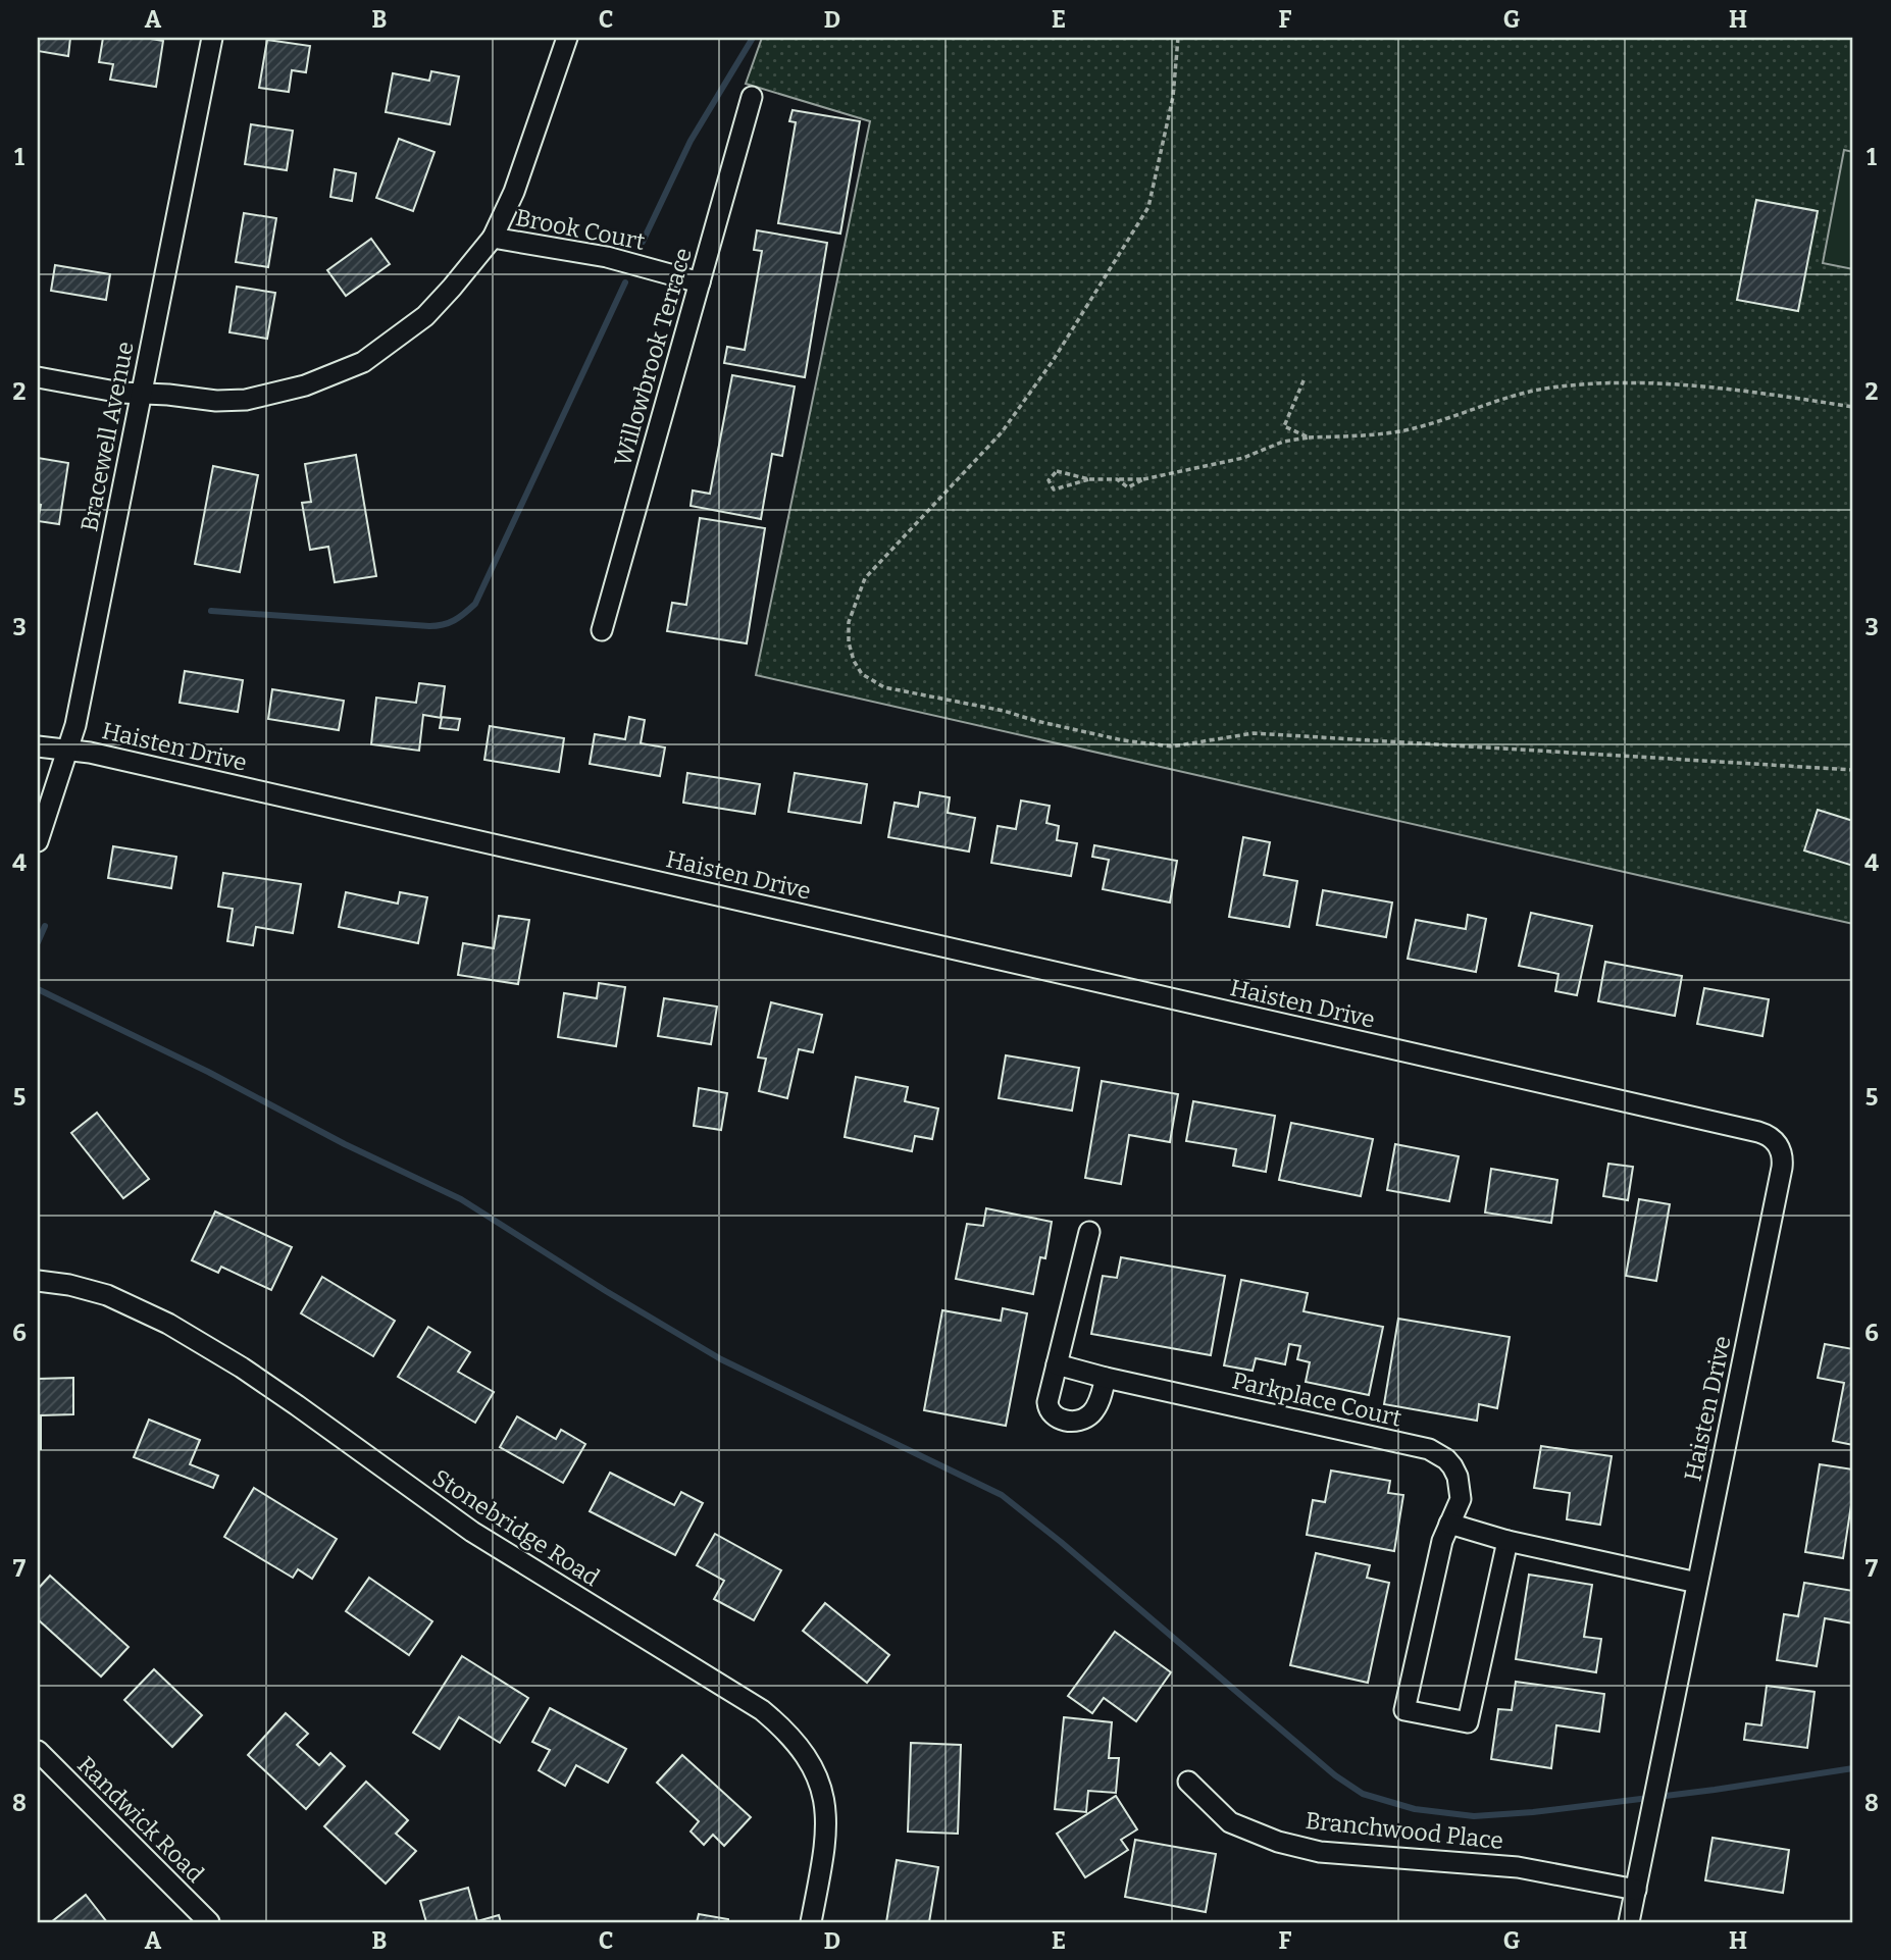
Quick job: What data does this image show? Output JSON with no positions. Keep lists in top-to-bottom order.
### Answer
{
  "streets": {
    "street": [
      "Brook Court",
      "Willowbrook Terrace",
      "Bracewell Avenue",
      "Haisten Drive",
      "Parkplace Court",
      "Stonebridge Road",
      "Randwick Road",
      "Branchwood Place"
    ]
  },
  "crossings": [
    ["Brook Court", "Willowbrook Terrace"],
    ["Bracewell Avenue", "Haisten Drive"],
    ["Haisten Drive", "Branchwood Place"]
  ],
  "grid": {
    "columns": [
      "A",
      "B",
      "C",
      "D",
      "E",
      "F",
      "G",
      "H"
    ],
    "rows": [
      "1",
      "2",
      "3",
      "4",
      "5",
      "6",
      "7",
      "8"
    ]
  }
}
